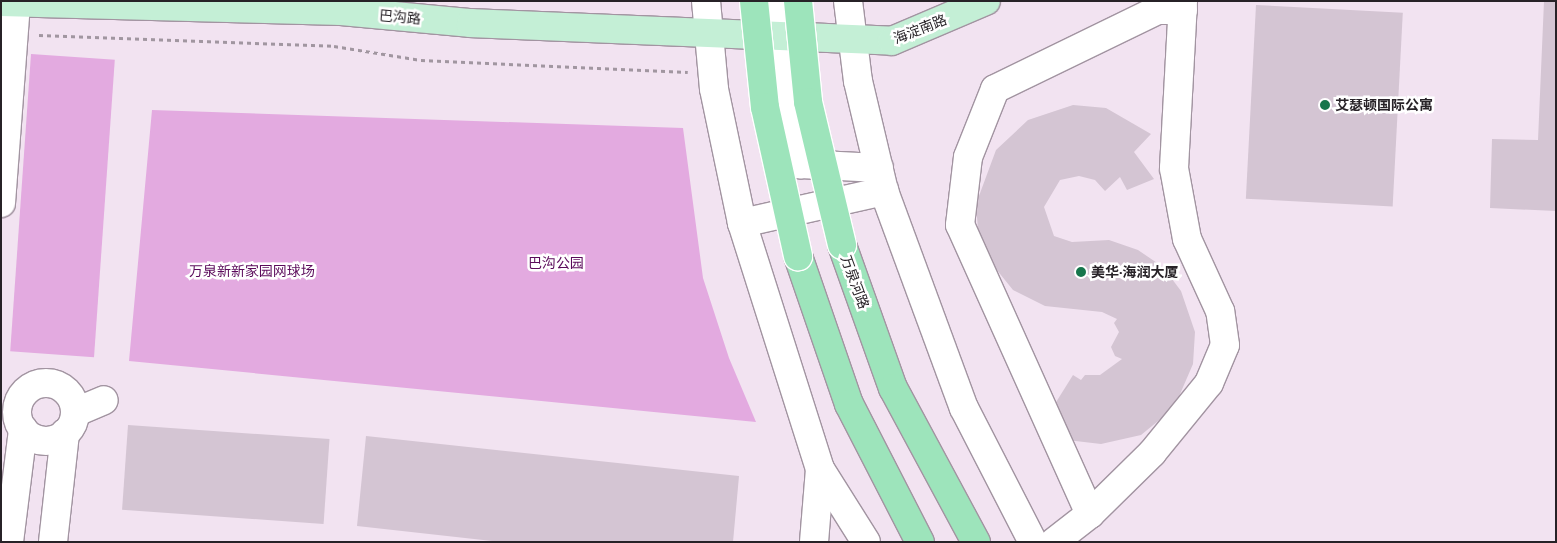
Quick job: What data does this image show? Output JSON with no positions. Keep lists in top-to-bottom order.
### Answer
{
  "streets": {
    "highway": ["万泉河路"],
    "main road": ["巴沟路", "海淀南路"]
  },
  "crossings": [
    ["巴沟路", "海淀南路"]
  ],
  "parks": ["巴沟公园", "万泉新新家园网球场"],
  "places": ["艾瑟顿国际公寓", "美华·海润大厦"]
}
